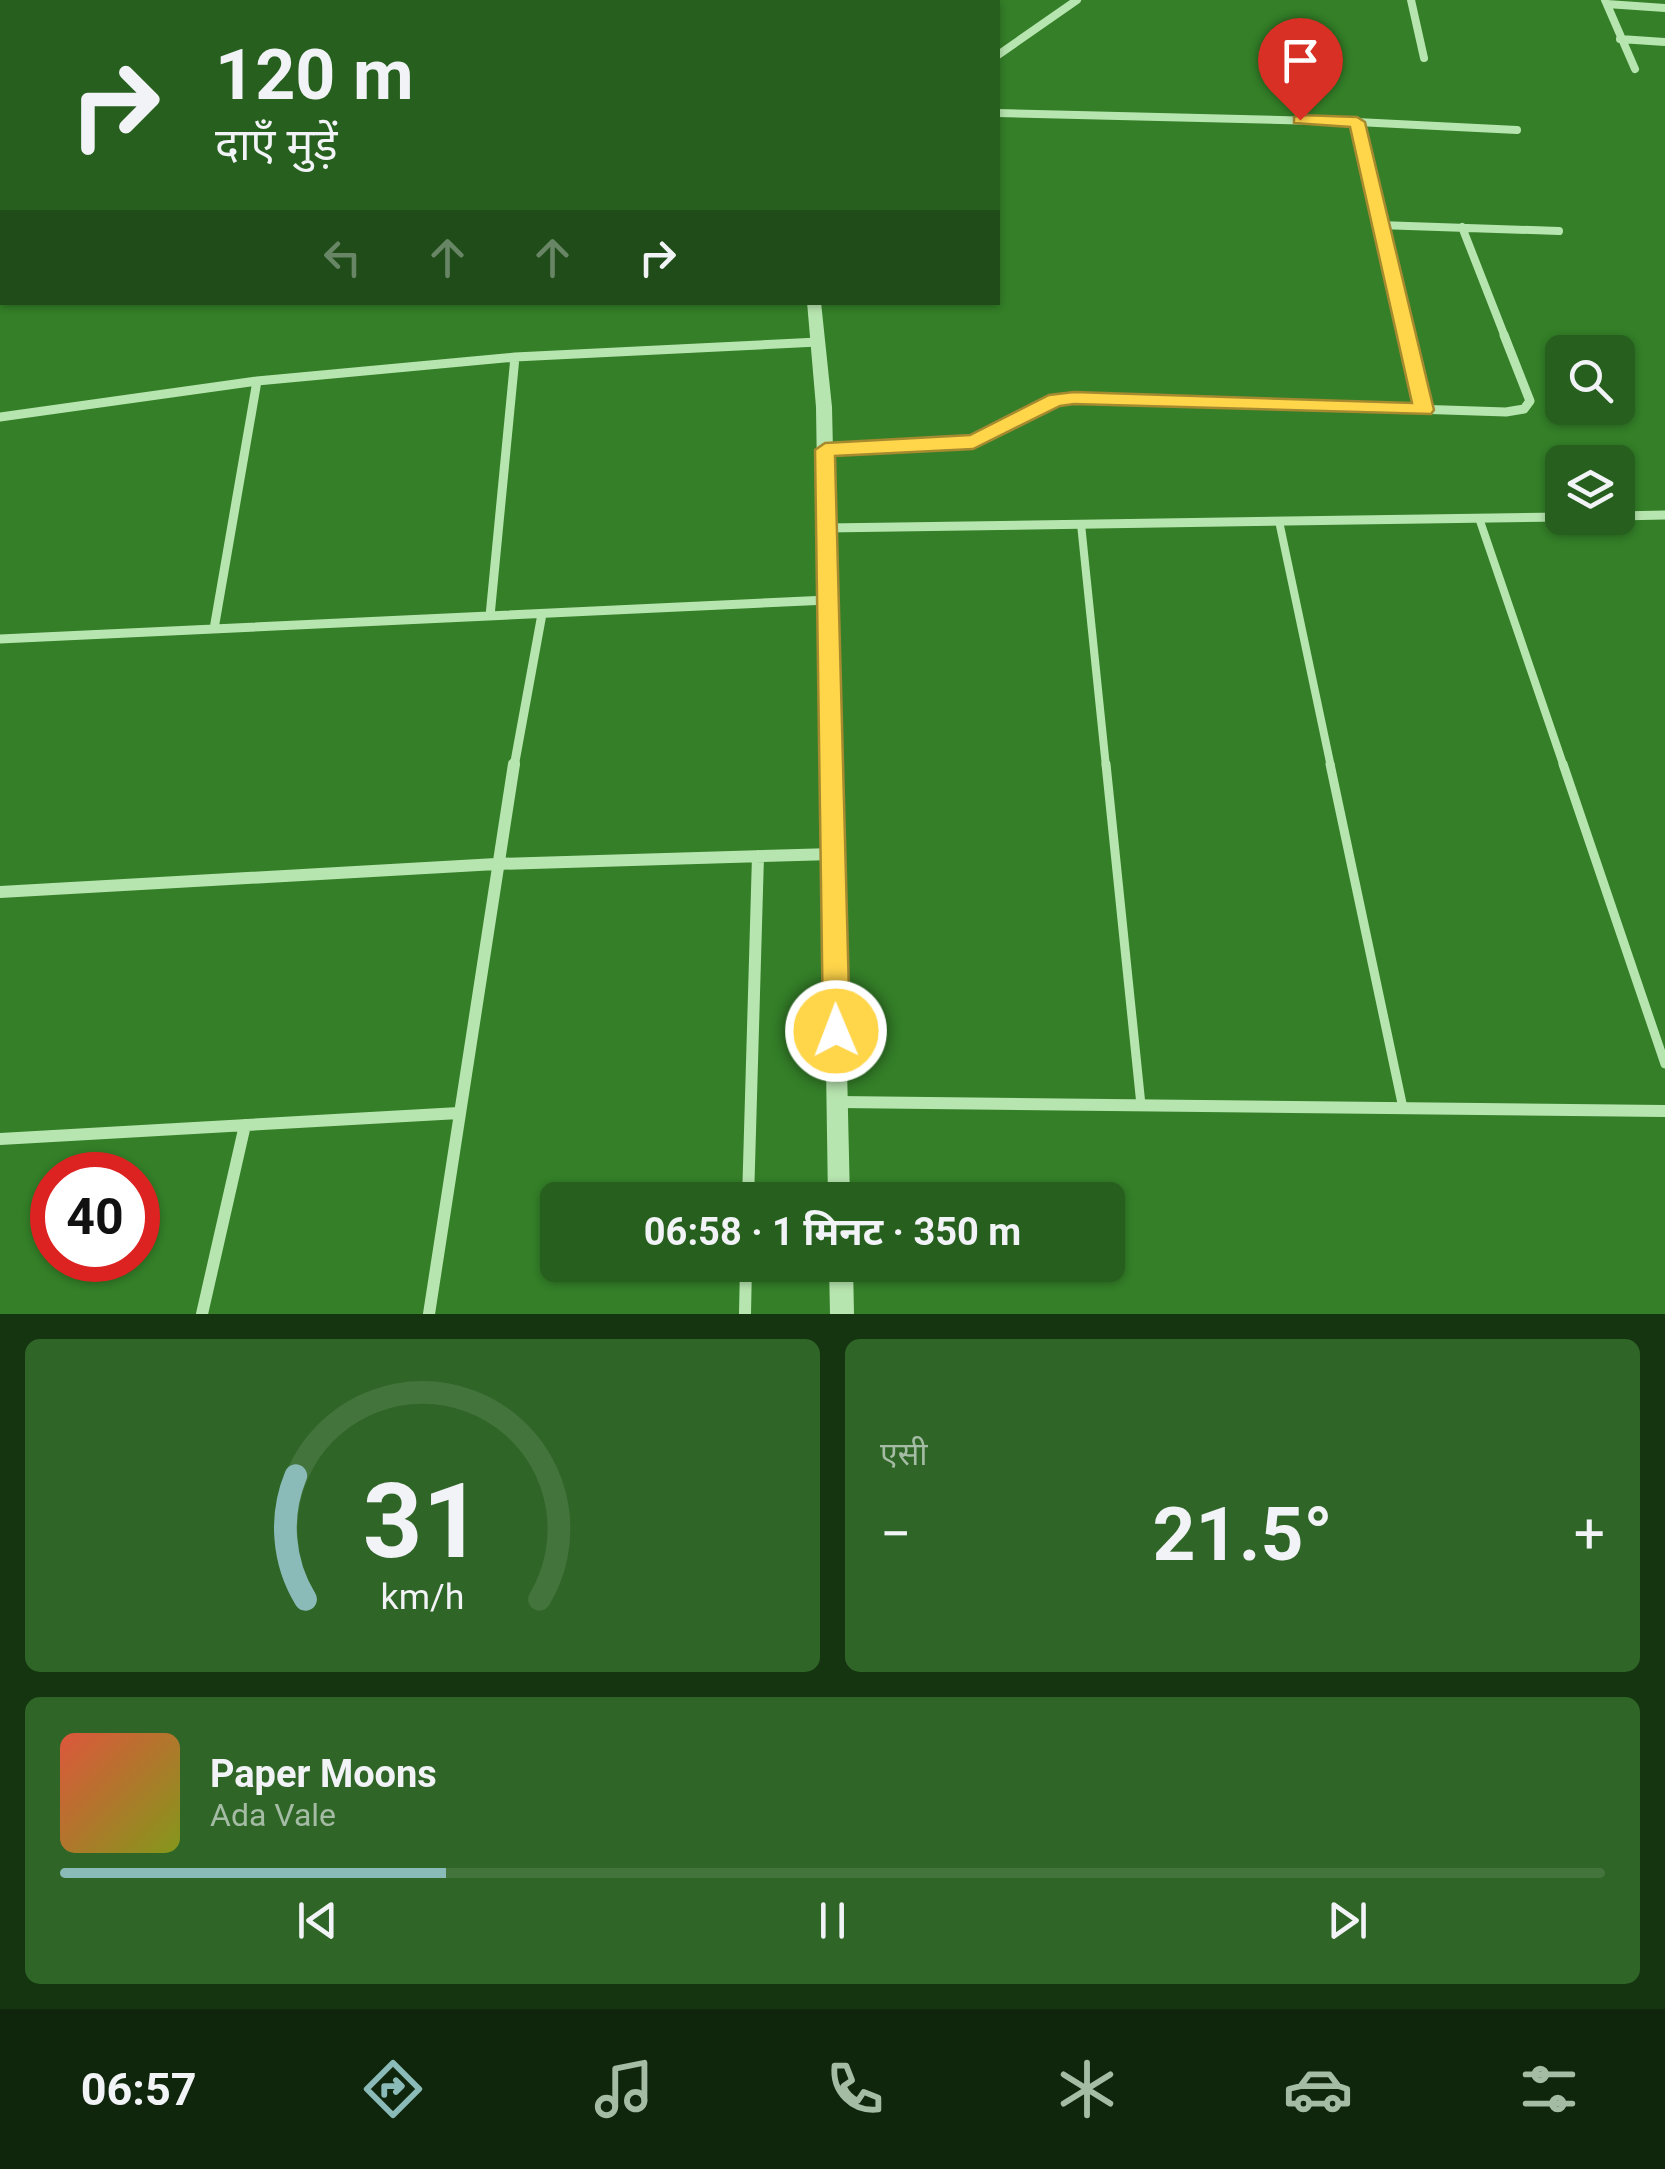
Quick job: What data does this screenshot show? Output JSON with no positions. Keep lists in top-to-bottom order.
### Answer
{
  "page": {
    "turn": ["120 m", "दाएँ मुड़ें"],
    "limit": "40",
    "trip": "06:58 · 1 मिनट · 350 m",
    "tile": "एसी",
    "heat": ["−", "21.5°", "+"],
    "song": ["Paper Moons", "Ada Vale"],
    "tabs": "06:57",
    "gauge": ["31", "km/h"]
  }
}
